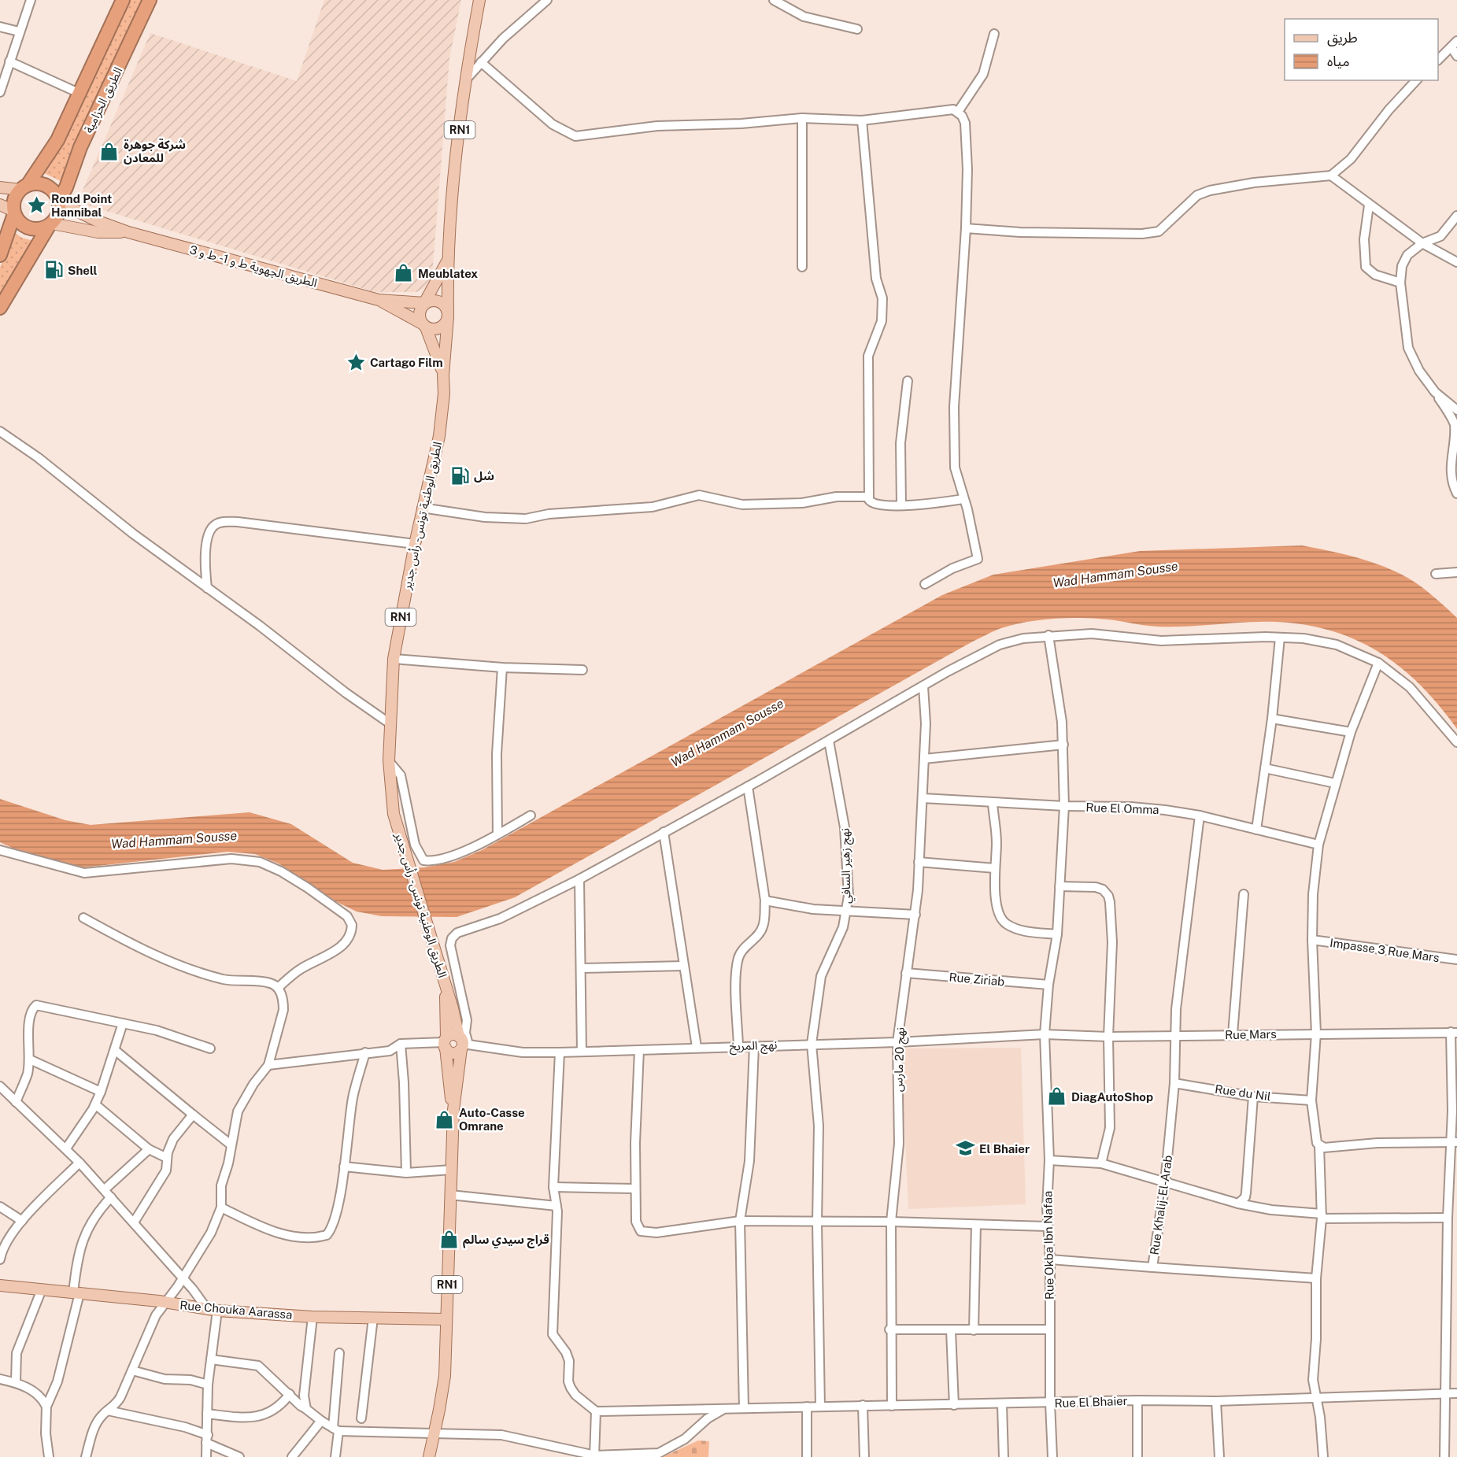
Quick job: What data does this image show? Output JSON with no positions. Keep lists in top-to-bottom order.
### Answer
{
  "streets": {
    "highway": ["الطريق الحزامية"],
    "main road": [
      "RN1",
      "الطريق الجهوية ط و 1 - ط و 3",
      "الطريق الوطنية تونس - رأس جدير",
      "Rue Chouka Aarassa"
    ],
    "street": [
      "Rue El Omma",
      "نهج زهير السافي",
      "Impasse 3 Rue Mars",
      "Rue Ziriab",
      "Rue Mars",
      "نهج المريخ",
      "نهج 20 مارس",
      "Rue du Nil",
      "Rue Khalij-El-Arab",
      "Rue Okba Ibn Nafaa",
      "Rue El Bhaier"
    ]
  },
  "crossings": [
    ["الطريق الحزامية", "الطريق الجهوية ط و 1 - ط و 3"],
    ["RN1", "الطريق الجهوية ط و 1 - ط و 3"],
    ["RN1", "الطريق الوطنية تونس - رأس جدير"],
    ["الطريق الجهوية ط و 1 - ط و 3", "الطريق الوطنية تونس - رأس جدير"],
    ["الطريق الوطنية تونس - رأس جدير", "نهج المريخ"],
    ["الطريق الوطنية تونس - رأس جدير", "Rue Chouka Aarassa"],
    ["Rue El Omma", "نهج 20 مارس"],
    ["Rue El Omma", "Rue Khalij-El-Arab"],
    ["Rue El Omma", "Rue Okba Ibn Nafaa"],
    ["نهج زهير السافي", "نهج المريخ"],
    ["نهج زهير السافي", "Rue El Bhaier"],
    ["Rue Ziriab", "نهج 20 مارس"],
    ["Rue Ziriab", "Rue Okba Ibn Nafaa"],
    ["Rue Mars", "نهج المريخ"],
    ["Rue Mars", "Rue Khalij-El-Arab"],
    ["Rue Mars", "Rue Okba Ibn Nafaa"],
    ["نهج المريخ", "نهج 20 مارس"],
    ["نهج المريخ", "Rue Okba Ibn Nafaa"],
    ["نهج 20 مارس", "Rue El Bhaier"],
    ["Rue du Nil", "Rue Khalij-El-Arab"],
    ["Rue Okba Ibn Nafaa", "Rue El Bhaier"]
  ],
  "water": ["Wad Hammam Sousse"],
  "places": {
    "shop": [
      "شركة جوهرة للمعادن",
      "Meublatex",
      "DiagAutoShop",
      "Auto-Casse Omrane",
      "قراج سيدي سالم"
    ],
    "place": ["Rond Point Hannibal", "Cartago Film"],
    "fuel station": ["Shell", "شل"],
    "school or university": ["El Bhaier"]
  },
  "legend": ["طريق", "مياه"]
}
